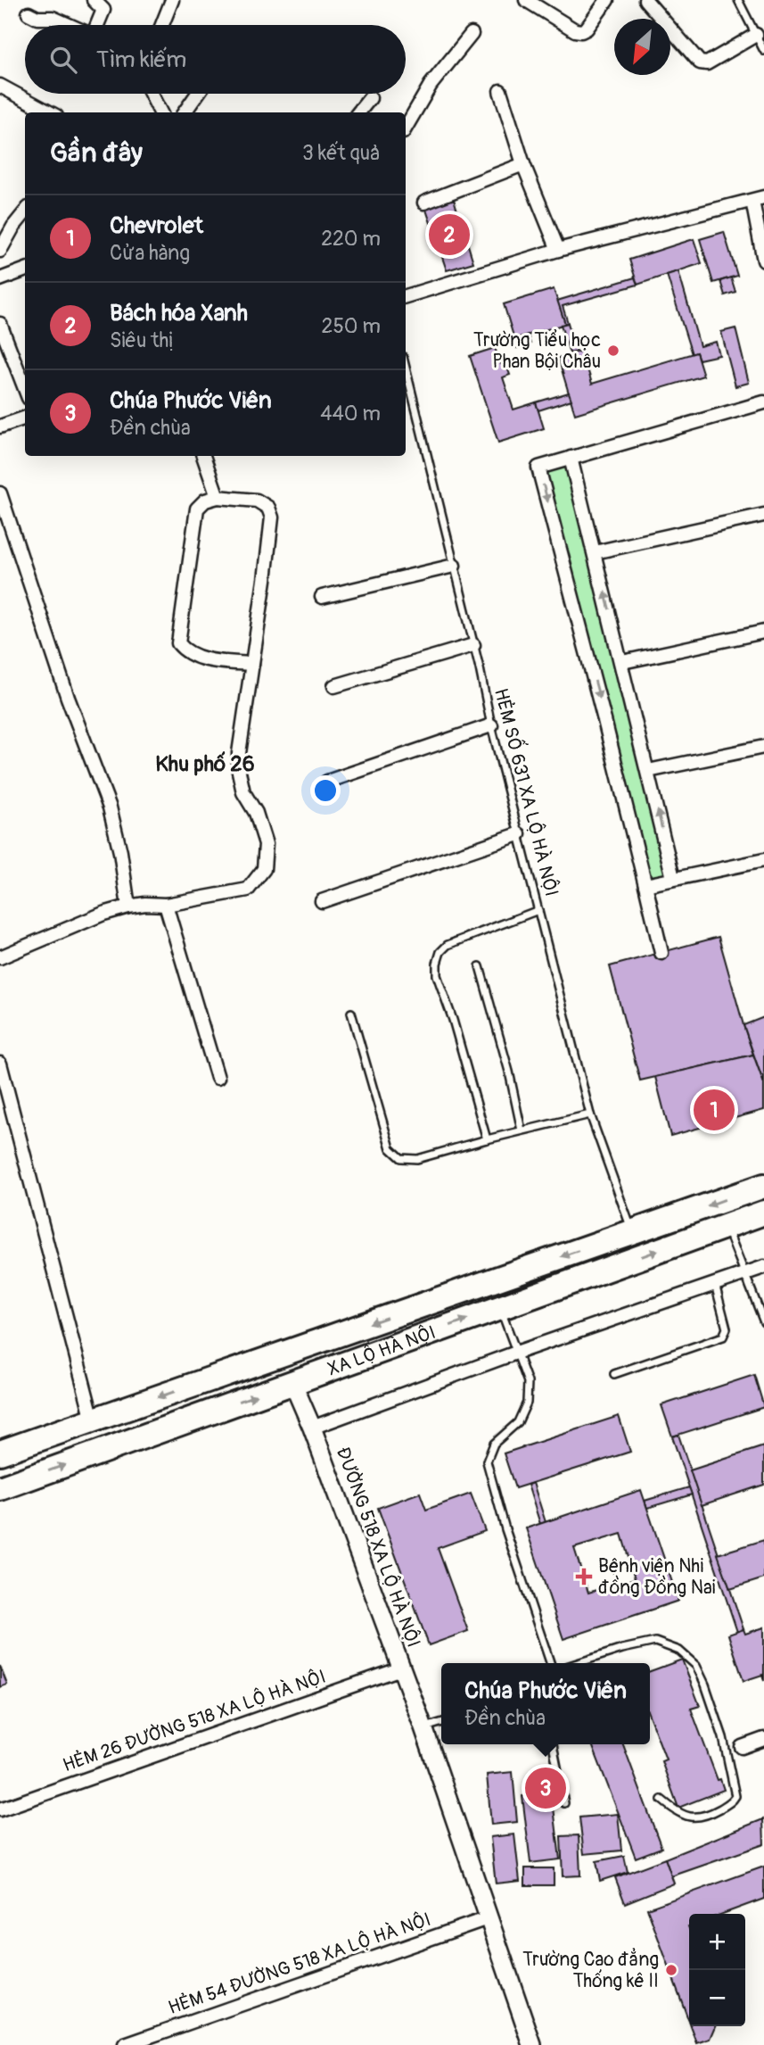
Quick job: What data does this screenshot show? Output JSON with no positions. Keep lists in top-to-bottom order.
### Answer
{
  "streets": {
    "highway": ["XA LỘ HÀ NỘI"],
    "street": ["ĐƯỜNG 518 XA LỘ HÀ NỘI", "HẺM 26 ĐƯỜNG 518 XA LỘ HÀ NỘI", "HẺM 54 ĐƯỜNG 518 XA LỘ HÀ NỘI"],
    "lane": ["HẺM SỐ 631 XA LỘ HÀ NỘI"]
  },
  "crossings": [
    ["HẺM SỐ 631 XA LỘ HÀ NỘI", "XA LỘ HÀ NỘI"],
    ["XA LỘ HÀ NỘI", "ĐƯỜNG 518 XA LỘ HÀ NỘI"],
    ["ĐƯỜNG 518 XA LỘ HÀ NỘI", "HẺM 26 ĐƯỜNG 518 XA LỘ HÀ NỘI"],
    ["ĐƯỜNG 518 XA LỘ HÀ NỘI", "HẺM 54 ĐƯỜNG 518 XA LỘ HÀ NỘI"]
  ],
  "districts": ["Khu phố 26"],
  "places": {
    "other": ["Trường Tiểu học Phan Bội Châu", "Trường Cao đẳng Thống kê II"],
    "health": ["Bệnh viện Nhi đồng Đồng Nai"]
  },
  "north": "bottom left",
  "page": {
    "search": "Tìm kiếm",
    "heading": ["Gần đây", "3 kết quả"],
    "list": [
      {
        "mark": "1",
        "name": "Chevrolet",
        "note": "Cửa hàng",
        "value": "220 m"
      },
      {
        "mark": "2",
        "name": "Bách hóa Xanh",
        "note": "Siêu thị",
        "value": "250 m"
      },
      {
        "mark": "3",
        "name": "Chúa Phước Viên",
        "note": "Đền chùa",
        "value": "440 m"
      }
    ],
    "pins": ["2", "1", "3"],
    "popup": ["Chúa Phước Viên", "Đền chùa"],
    "map_buttons": ["+", "−"]
  }
}
